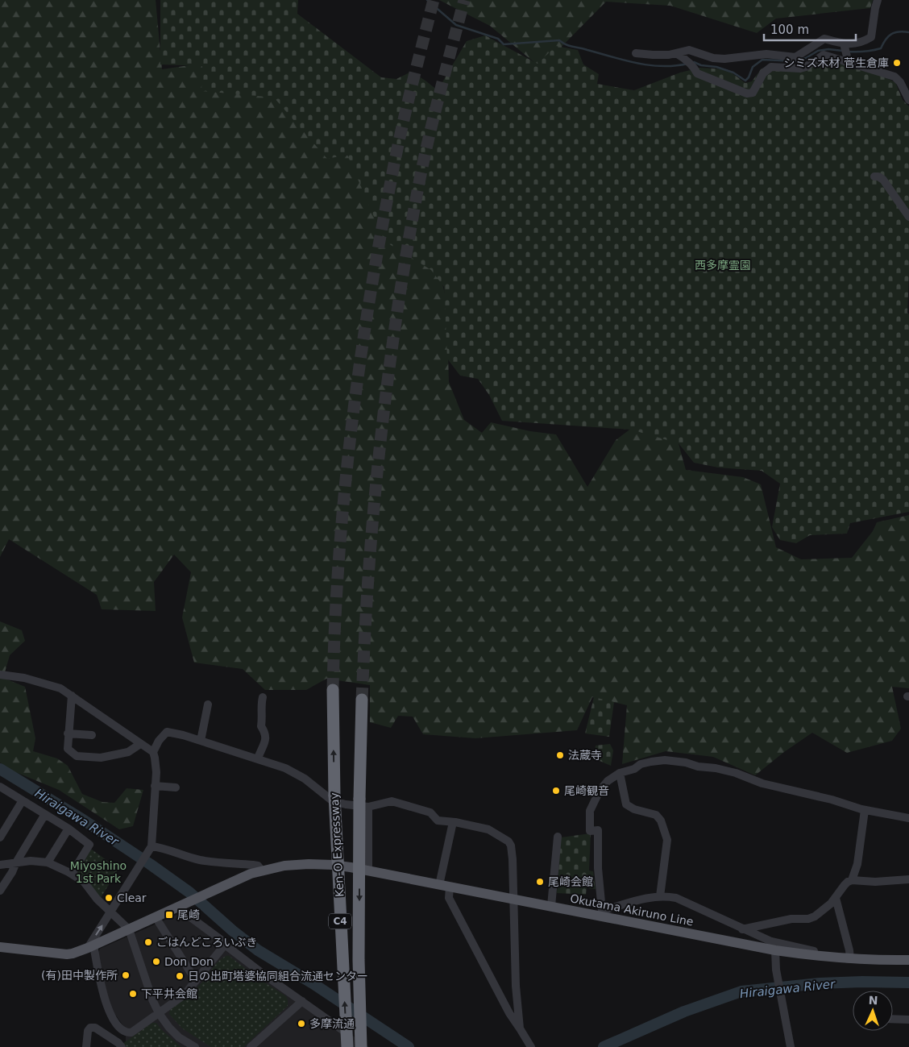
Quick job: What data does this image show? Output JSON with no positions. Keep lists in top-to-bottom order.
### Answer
{
  "streets": {
    "highway": ["Ken-O Expressway", "C4"],
    "main road": ["Okutama Akiruno Line"]
  },
  "water": ["Hiraigawa River"],
  "parks": ["西多摩霊園", "Miyoshino 1st Park"],
  "places": {
    "other": [
      "シミズ木材 菅生倉庫",
      "法蔵寺",
      "尾崎観音",
      "尾崎会館",
      "Clear",
      "ごはんどころいぶき",
      "Don Don",
      "(有)田中製作所",
      "日の出町塔婆協同組合流通センター",
      "下平井会館",
      "多摩流通"
    ],
    "transit": ["尾崎"]
  },
  "scale_bar": "100 m",
  "north": "top"
}
